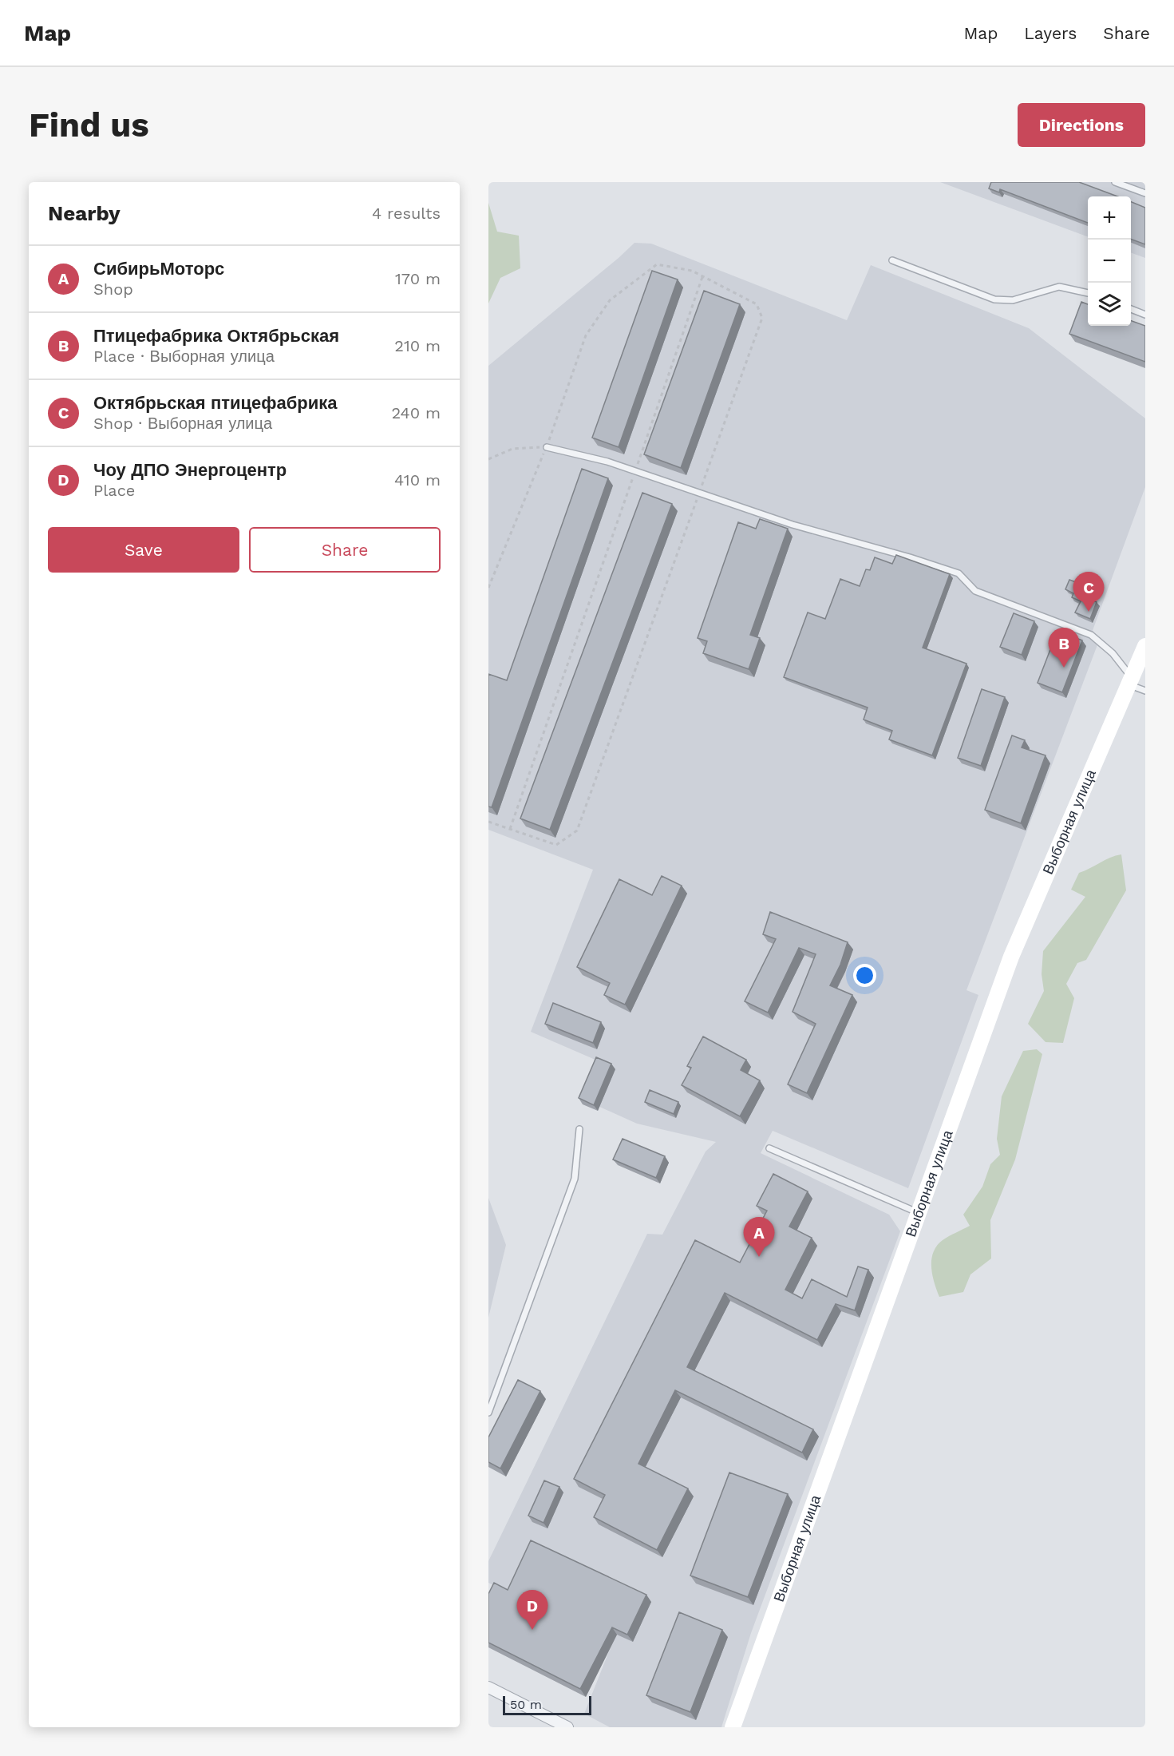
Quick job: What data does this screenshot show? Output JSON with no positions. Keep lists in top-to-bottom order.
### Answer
{
  "streets": {
    "main road": ["Выборная улица"]
  },
  "scale_bar": "50 m",
  "page": {
    "header": "Map",
    "nav": ["Map", "Layers", "Share"],
    "buttons": [
      "Directions",
      ["Save", "Share"]
    ],
    "title": "Find us",
    "heading": ["Nearby", "4 results"],
    "map_buttons": ["+", "−"],
    "list": [
      {
        "mark": "A",
        "name": "СибирьМоторс",
        "note": "Shop",
        "value": "170 m"
      },
      {
        "mark": "B",
        "name": "Птицефабрика Октябрьская",
        "note": "Place · Выборная улица",
        "value": "210 m"
      },
      {
        "mark": "C",
        "name": "Октябрьская птицефабрика",
        "note": "Shop · Выборная улица",
        "value": "240 m"
      },
      {
        "mark": "D",
        "name": "Чоу ДПО Энергоцентр",
        "note": "Place",
        "value": "410 m"
      }
    ],
    "pins": [
      "C",
      "B",
      "A",
      "D"
    ],
    "scale": "50 m"
  }
}
